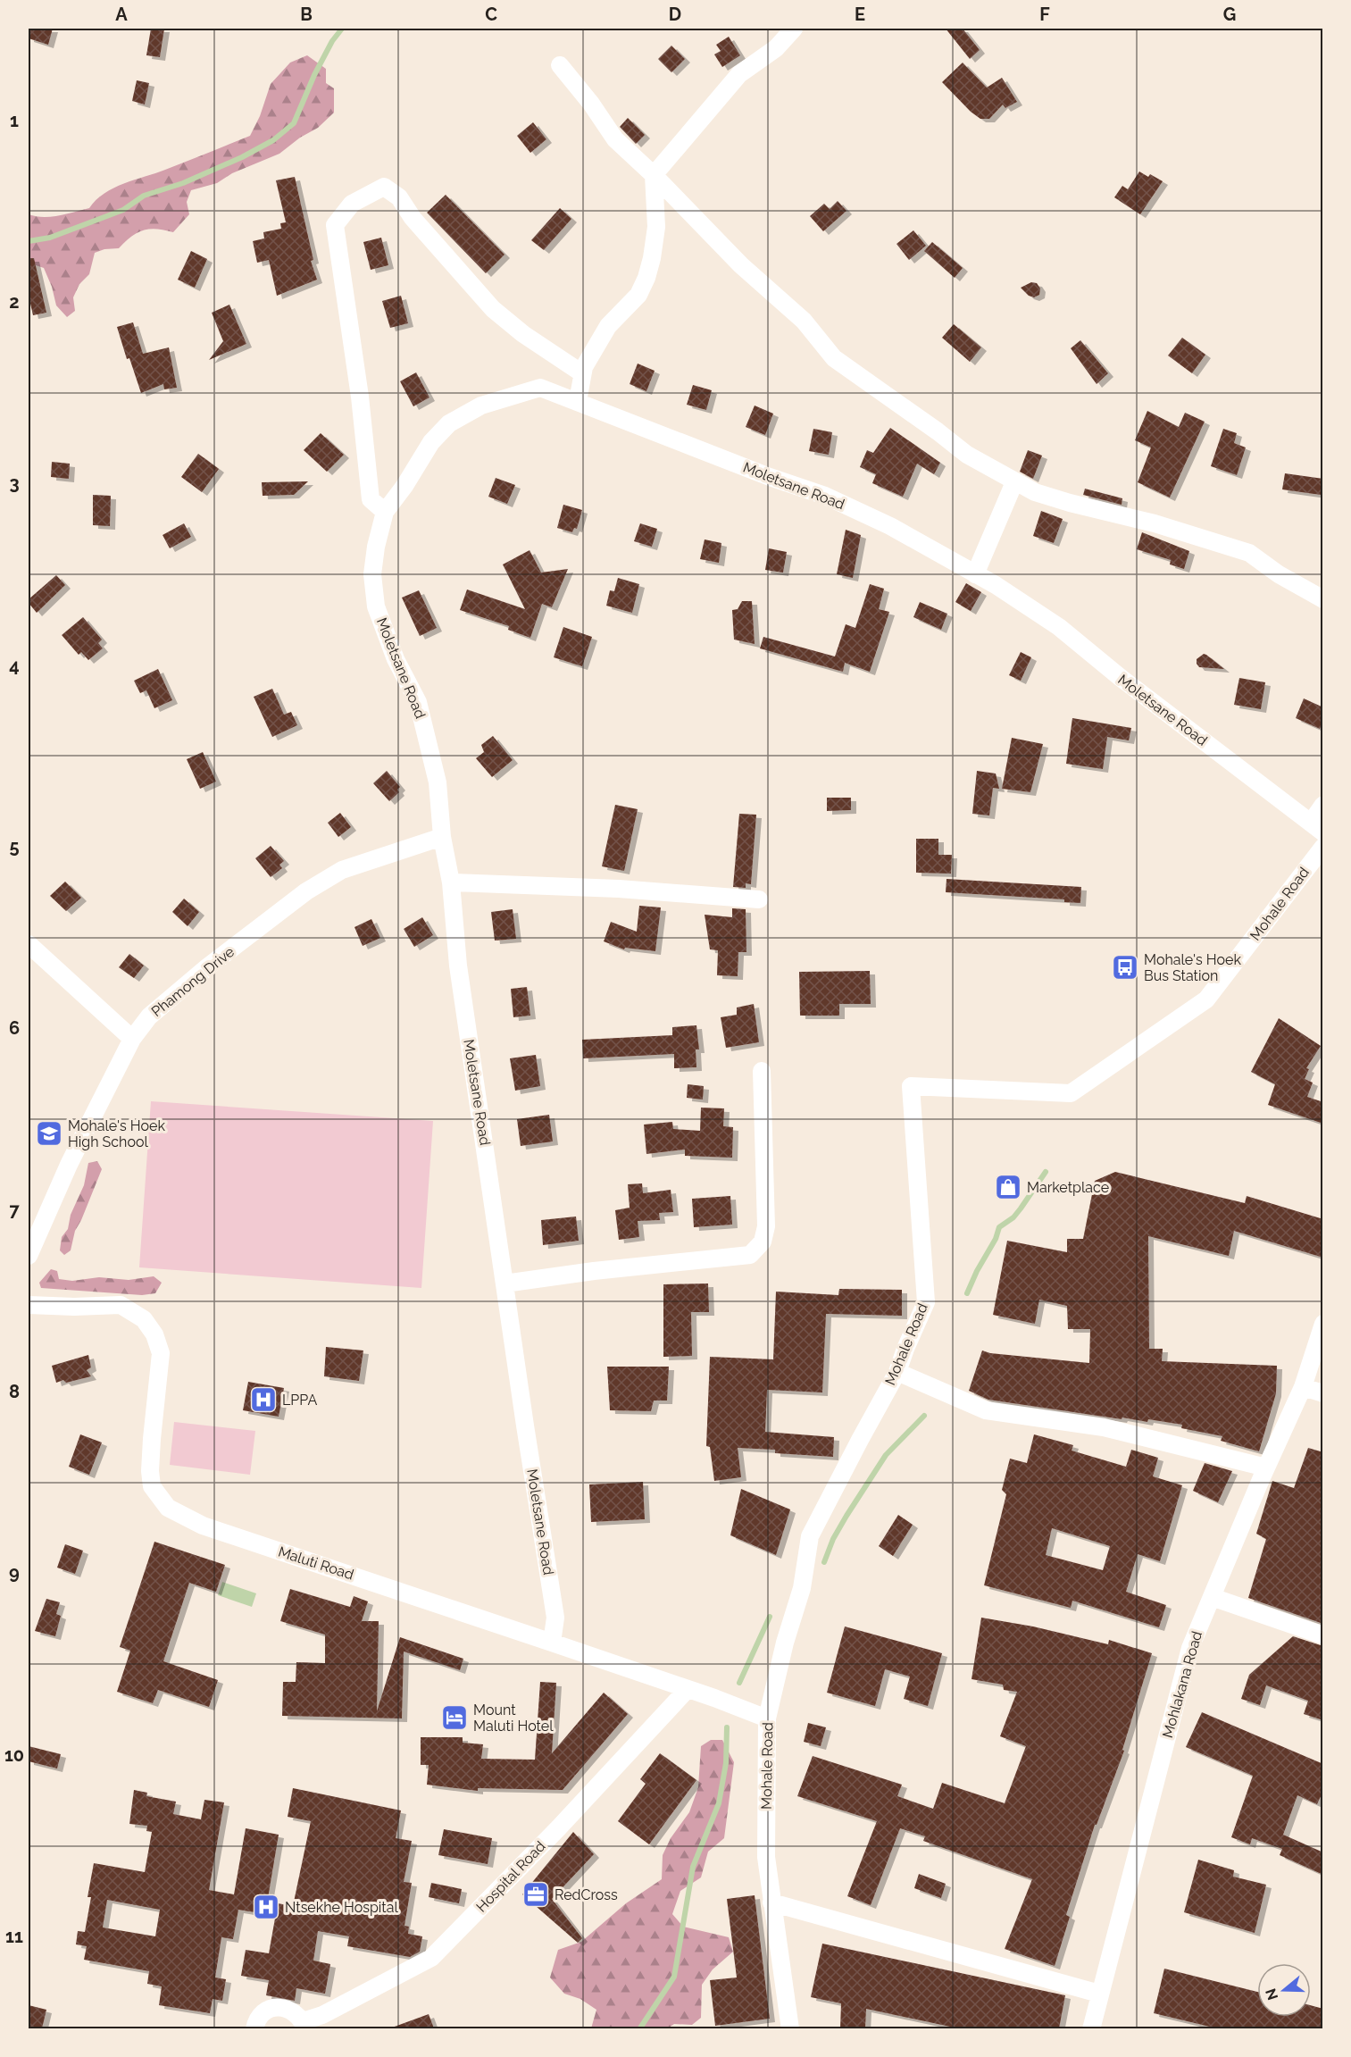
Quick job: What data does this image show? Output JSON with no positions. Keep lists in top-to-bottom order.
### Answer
{
  "streets": {
    "street": [
      "Moletsane Road",
      "Mohale Road",
      "Phamong Drive",
      "Maluti Road",
      "Mohlakana Road",
      "Hospital Road"
    ]
  },
  "crossings": [
    ["Moletsane Road", "Phamong Drive"],
    ["Moletsane Road", "Maluti Road"],
    ["Mohale Road", "Maluti Road"],
    ["Maluti Road", "Hospital Road"]
  ],
  "places": {
    "bus stop": ["Mohale's Hoek Bus Station"],
    "school or university": ["Mohale's Hoek High School"],
    "shop": ["Marketplace"],
    "hospital": ["LPPA", "Ntsekhe Hospital"],
    "hotel": ["Mount Maluti Hotel"],
    "office": ["RedCross"]
  },
  "north": "left",
  "grid": {
    "columns": [
      "A",
      "B",
      "C",
      "D",
      "E",
      "F",
      "G"
    ],
    "rows": [
      "1",
      "2",
      "3",
      "4",
      "5",
      "6",
      "7",
      "8",
      "9",
      "10",
      "11"
    ]
  }
}
